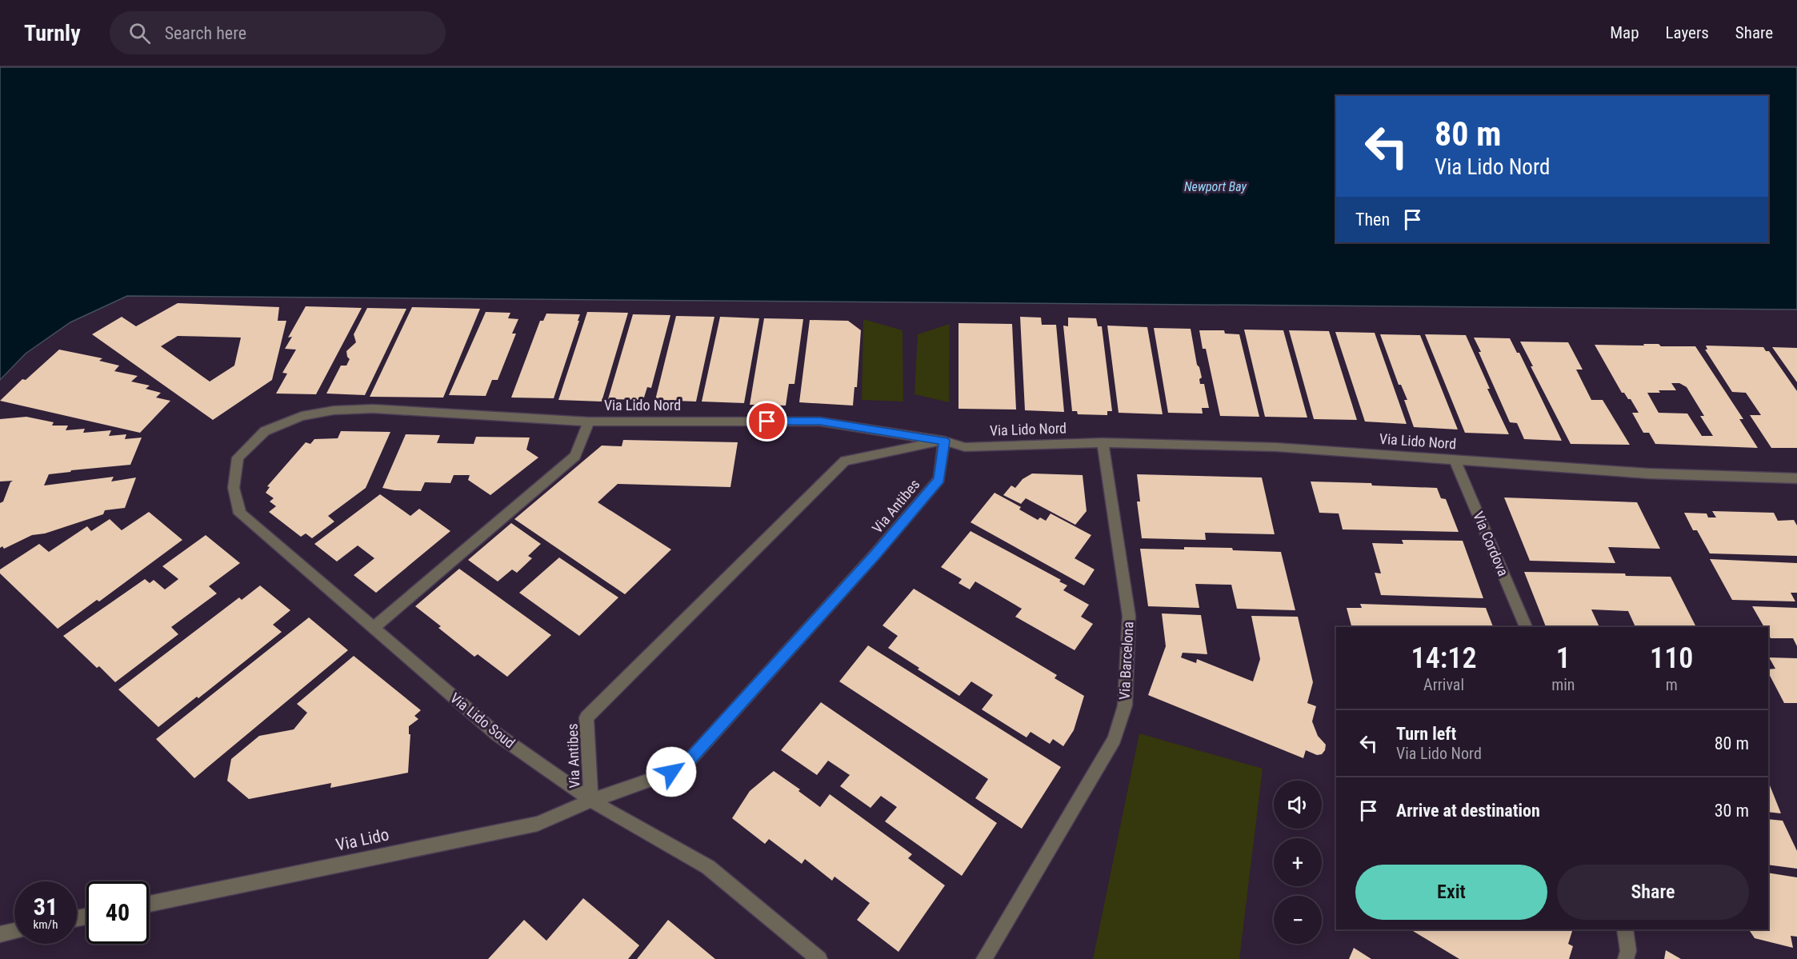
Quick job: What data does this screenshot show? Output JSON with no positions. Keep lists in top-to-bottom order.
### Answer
{
  "streets": {
    "street": [
      "Via Lido Nord",
      "Via Antibes",
      "Via Cordova",
      "Via Barcelona",
      "Via Lido Soud",
      "Via Lido"
    ]
  },
  "crossings": [
    ["Via Lido Nord", "Via Antibes"],
    ["Via Lido Nord", "Via Cordova"],
    ["Via Lido Nord", "Via Barcelona"],
    ["Via Lido Nord", "Via Lido Soud"],
    ["Via Antibes", "Via Lido Soud"],
    ["Via Antibes", "Via Lido"],
    ["Via Lido Soud", "Via Lido"]
  ],
  "water": ["Newport Bay"],
  "page": {
    "header": "Turnly",
    "search": "Search here",
    "nav": ["Map", "Layers", "Share"],
    "turn": ["80 m", "Via Lido Nord"],
    "then": "Then",
    "eta": [
      "14:12",
      "Arrival",
      "1",
      "min",
      "110",
      "m"
    ],
    "list": [
      {
        "name": "Turn left",
        "note": "Via Lido Nord",
        "value": "80 m"
      },
      {
        "name": "Arrive at destination",
        "value": "30 m"
      }
    ],
    "map_buttons": ["+", "−"],
    "buttons": ["Exit", "Share"],
    "speed": "31 km/h",
    "limit": "40"
  }
}
